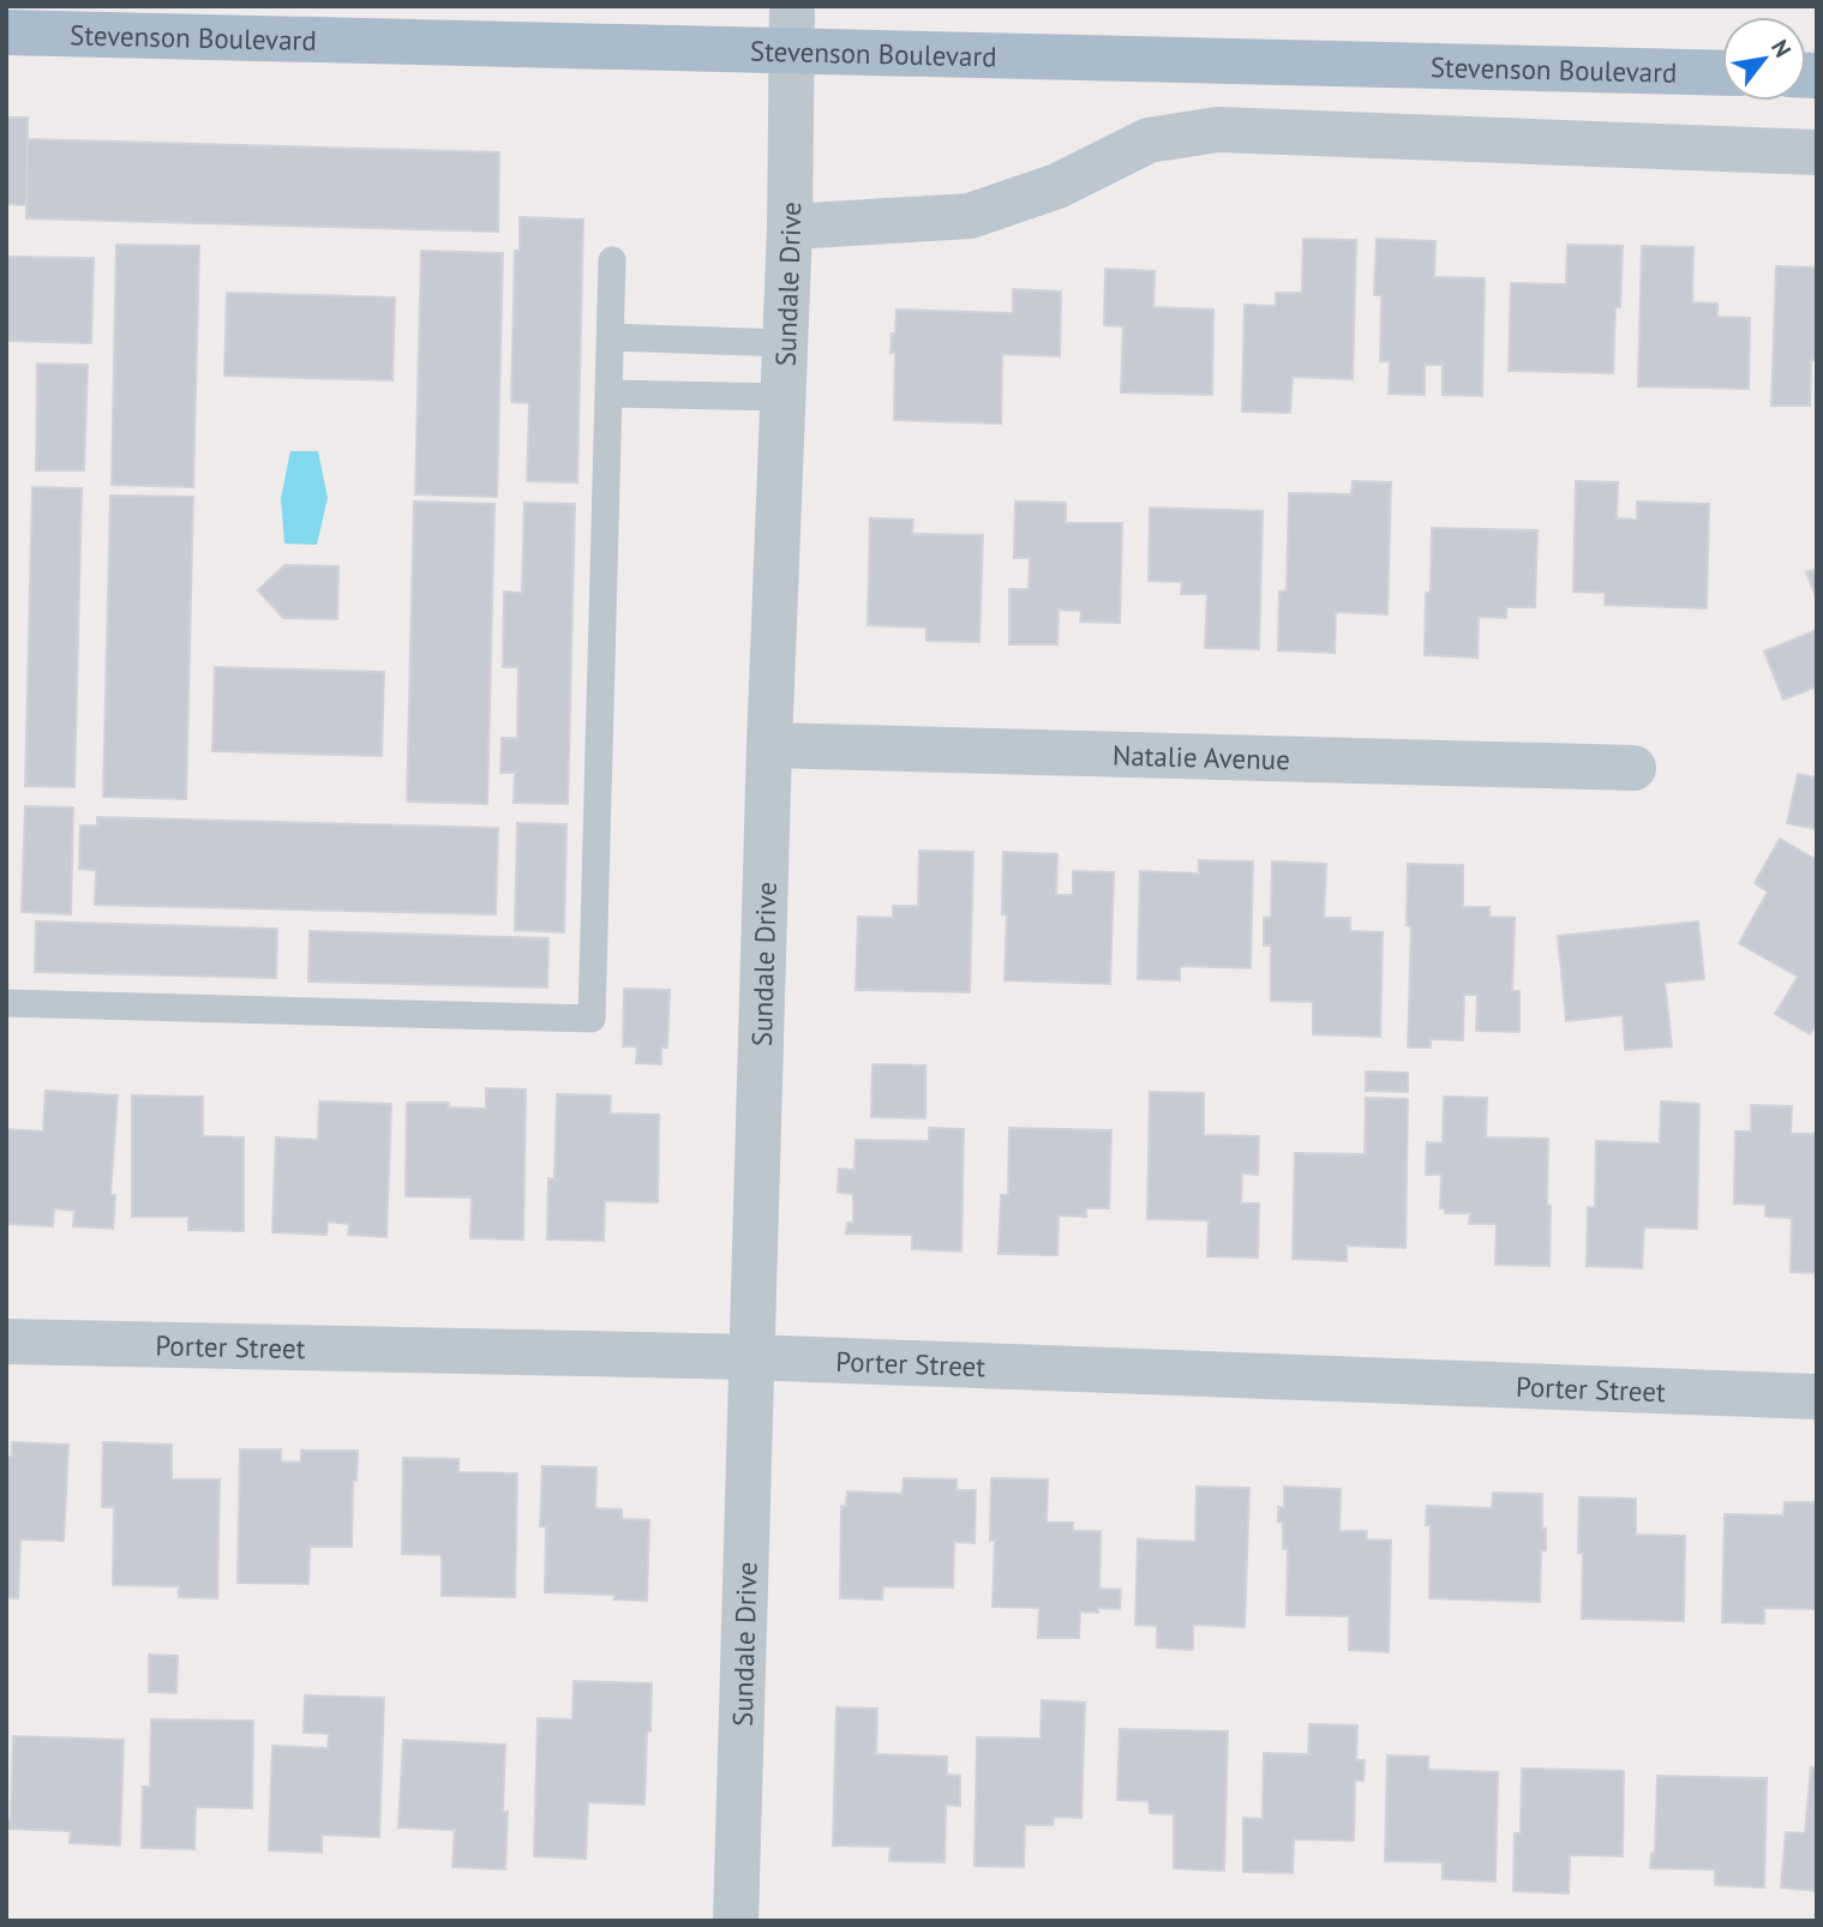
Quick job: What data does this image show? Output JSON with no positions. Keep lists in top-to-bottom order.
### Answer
{
  "streets": {
    "main road": ["Stevenson Boulevard"],
    "street": ["Sundale Drive", "Natalie Avenue", "Porter Street"]
  },
  "crossings": [
    ["Stevenson Boulevard", "Sundale Drive"],
    ["Sundale Drive", "Natalie Avenue"],
    ["Sundale Drive", "Porter Street"]
  ],
  "north": "top right"
}
